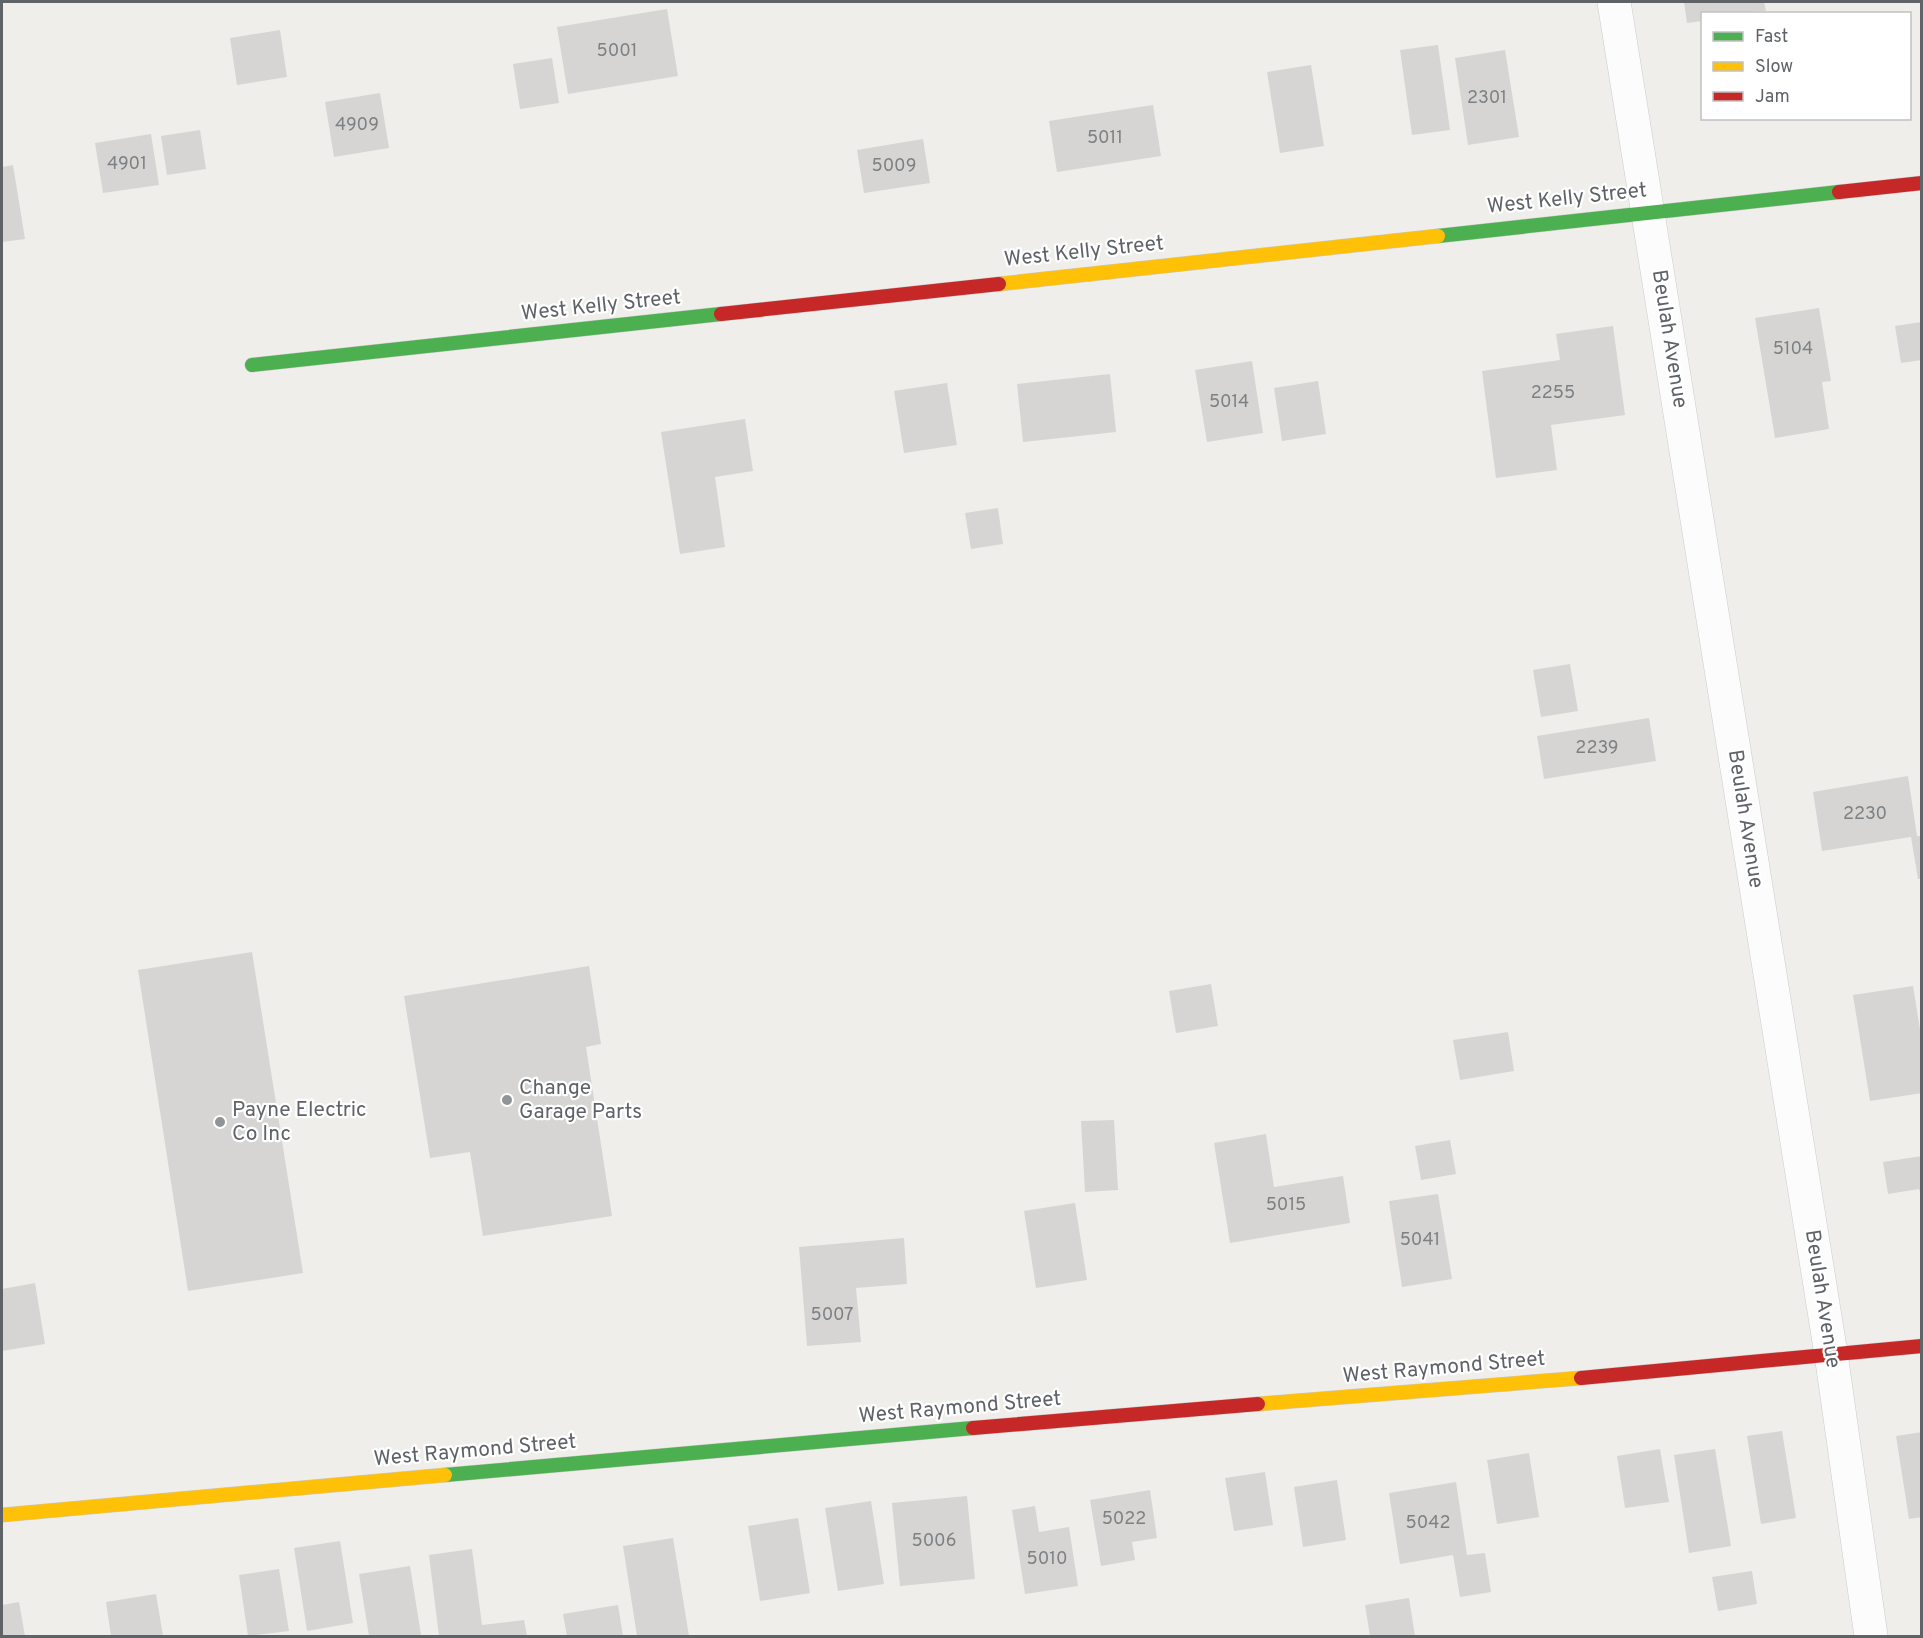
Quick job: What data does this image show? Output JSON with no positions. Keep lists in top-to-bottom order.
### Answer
{
  "streets": {
    "street": ["West Kelly Street", "Beulah Avenue", "West Raymond Street"]
  },
  "crossings": [
    ["West Kelly Street", "Beulah Avenue"],
    ["Beulah Avenue", "West Raymond Street"]
  ],
  "places": ["Change Garage Parts", "Payne Electric Co Inc"],
  "house_numbers": [
    "5001",
    "2301",
    "4909",
    "5011",
    "4901",
    "5009",
    "5104",
    "2255",
    "5014",
    "2239",
    "2230",
    "5015",
    "5041",
    "5007",
    "5022",
    "5042",
    "5006",
    "5010"
  ],
  "legend": ["Fast", "Slow", "Jam"]
}
